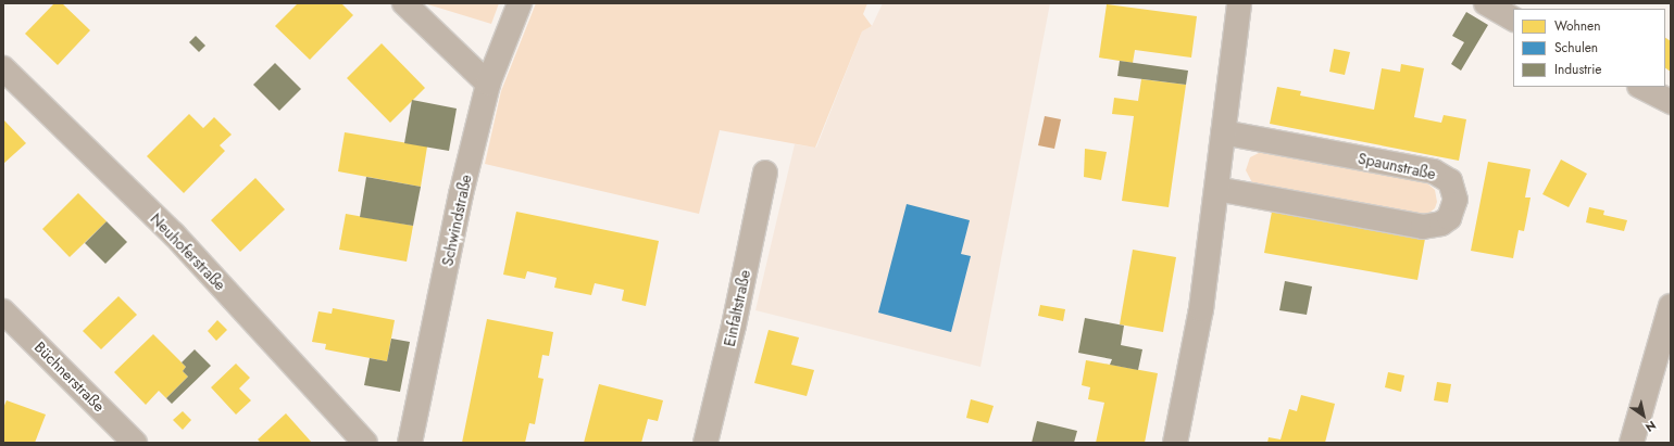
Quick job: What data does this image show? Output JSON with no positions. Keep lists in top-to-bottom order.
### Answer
{
  "streets": {
    "street": [
      "Spaunstraße",
      "Schwindstraße",
      "Neuhoferstraße",
      "Einfaltstraße",
      "Büchnerstraße"
    ]
  },
  "legend": ["Wohnen", "Schulen", "Industrie"],
  "north": "bottom right"
}
